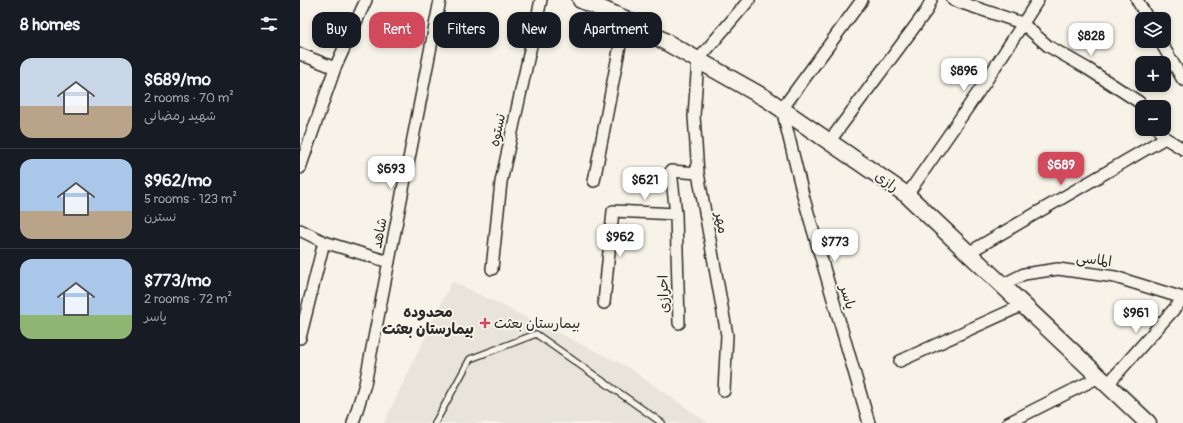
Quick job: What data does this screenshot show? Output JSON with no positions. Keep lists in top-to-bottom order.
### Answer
{
  "streets": {
    "main road": ["رازی"],
    "street": [
      "نستوه",
      "مهر",
      "شاهد",
      "الماسی",
      "احرازی",
      "یاسر"
    ]
  },
  "crossings": [
    ["رازی", "مهر"],
    ["رازی", "الماسی"],
    ["رازی", "یاسر"],
    ["مهر", "احرازی"]
  ],
  "districts": ["محدوده بیمارستان بعثت"],
  "places": {
    "health": ["بیمارستان بعثت"]
  },
  "page": {
    "heading": "8 homes",
    "map_buttons": ["+", "−"],
    "chip": [
      "Buy",
      "Rent",
      "Filters",
      "New",
      "Apartment"
    ],
    "price": [
      "$828",
      "$896",
      "$689",
      "$693",
      "$621",
      "$962",
      "$773",
      "$961"
    ],
    "list": [
      {
        "name": "$689/mo",
        "note": "2 rooms · 70 m² · شهید رمضانی"
      },
      {
        "name": "$962/mo",
        "note": "5 rooms · 123 m² · نسترن"
      },
      {
        "name": "$773/mo",
        "note": "2 rooms · 72 m² · یاسر"
      }
    ]
  }
}
